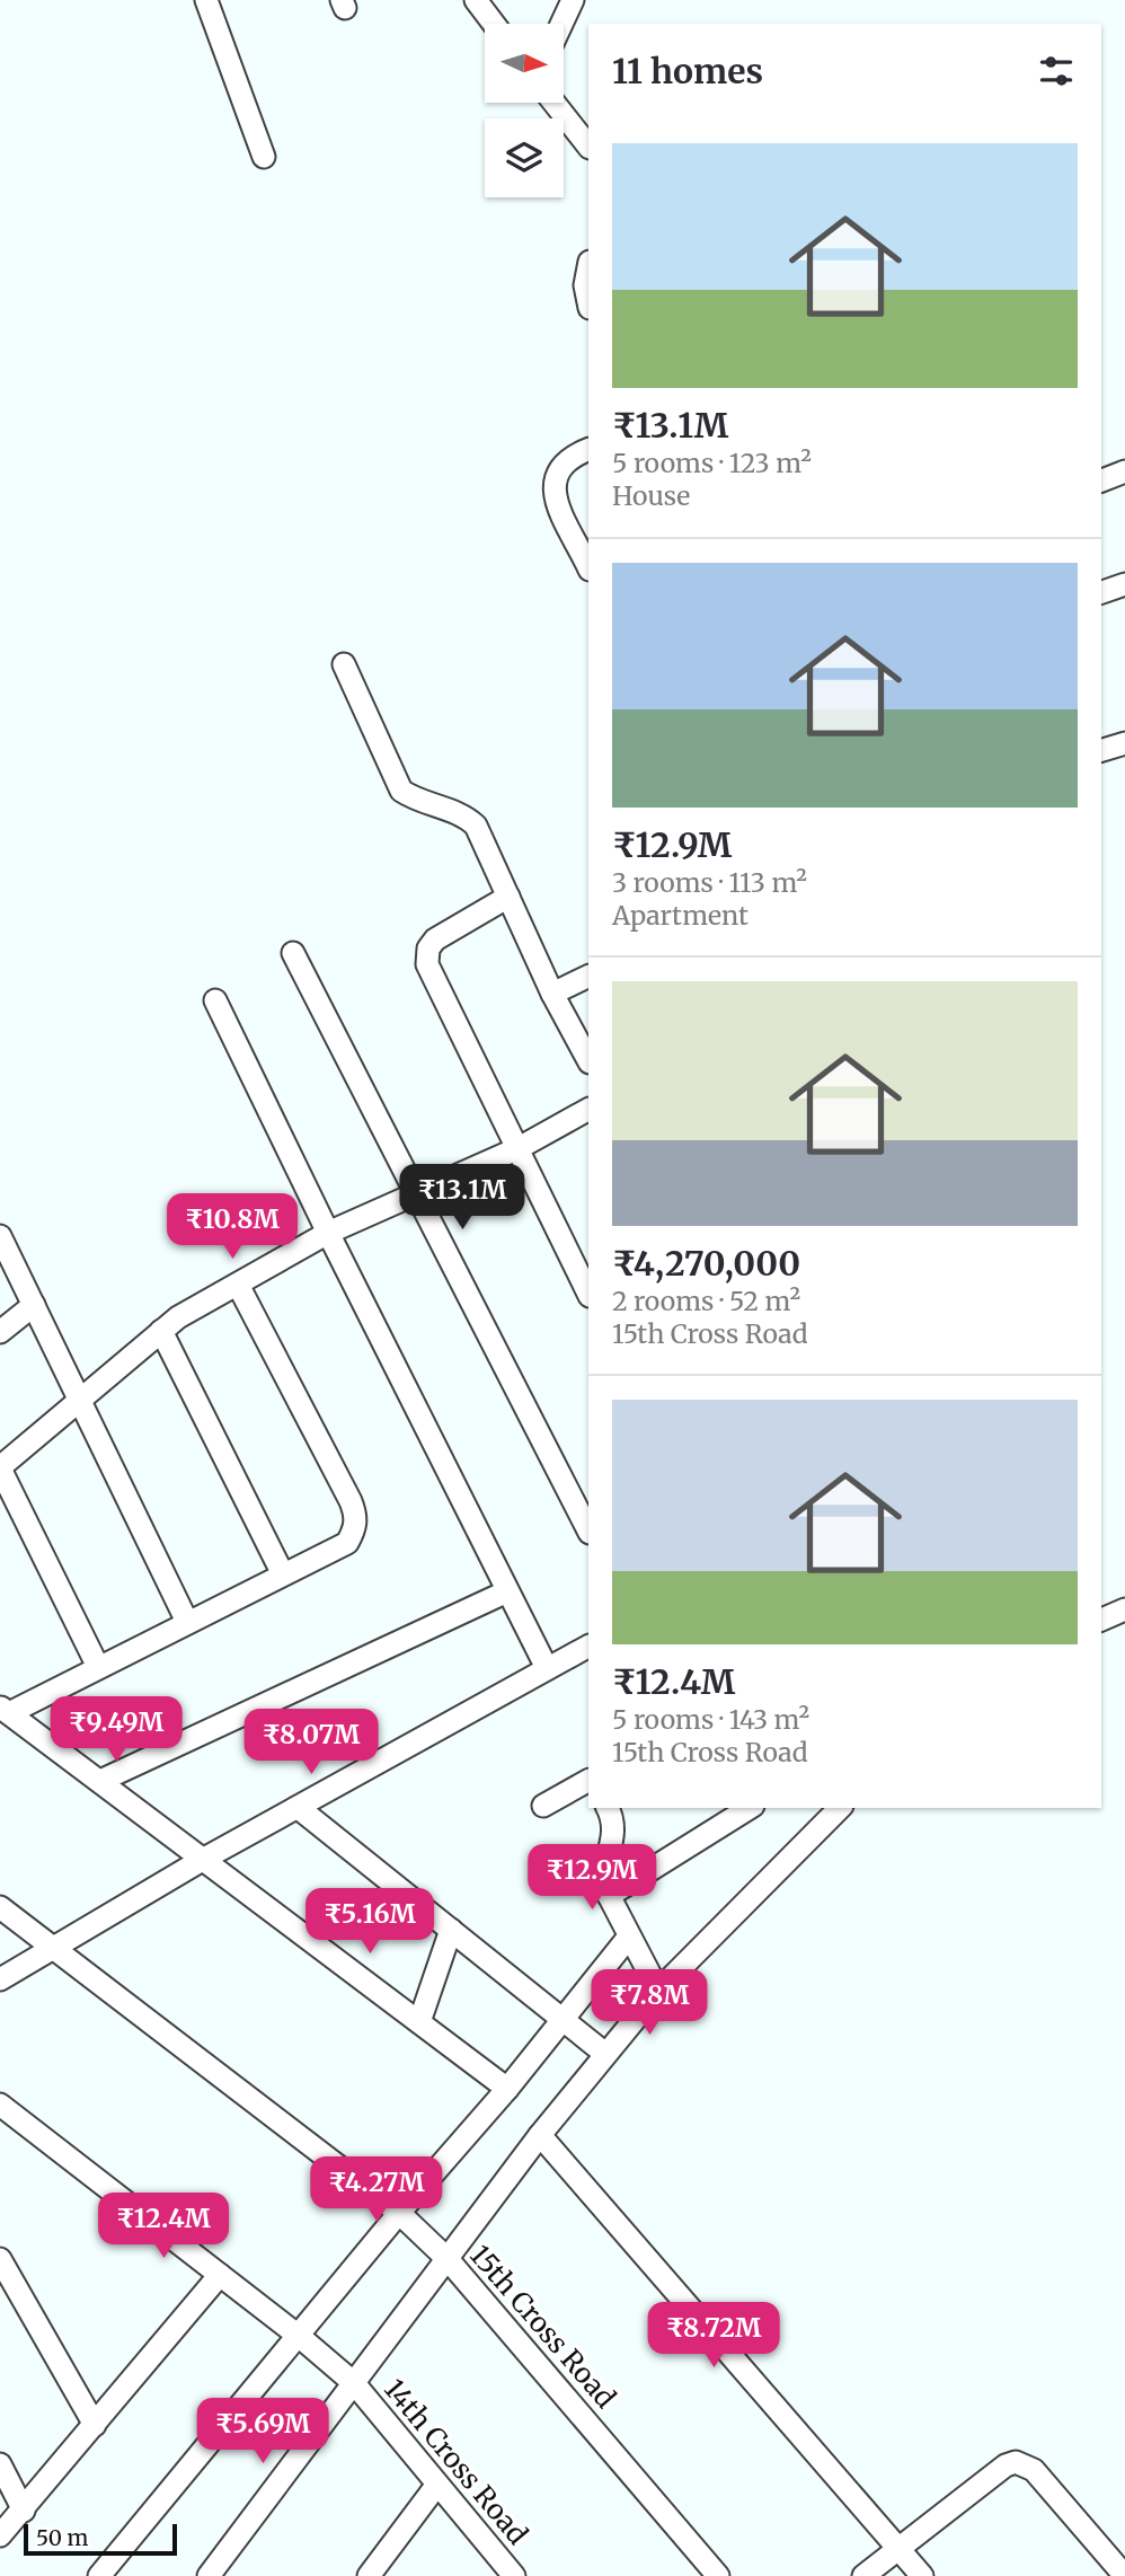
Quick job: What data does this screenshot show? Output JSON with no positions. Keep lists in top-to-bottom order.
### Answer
{
  "streets": {
    "street": ["15th Cross Road", "14th Cross Road"]
  },
  "scale_bar": "50 m",
  "north": "right",
  "page": {
    "heading": "11 homes",
    "list": [
      {
        "name": "₹13.1M",
        "note": "5 rooms · 123 m² · House"
      },
      {
        "name": "₹12.9M",
        "note": "3 rooms · 113 m² · Apartment"
      },
      {
        "name": "₹4,270,000",
        "note": "2 rooms · 52 m² · 15th Cross Road"
      },
      {
        "name": "₹12.4M",
        "note": "5 rooms · 143 m² · 15th Cross Road"
      }
    ],
    "price": [
      "₹13.1M",
      "₹10.8M",
      "₹9.49M",
      "₹8.07M",
      "₹12.9M",
      "₹5.16M",
      "₹7.8M",
      "₹4.27M",
      "₹12.4M",
      "₹8.72M",
      "₹5.69M"
    ],
    "scale": "50 m"
  }
}
